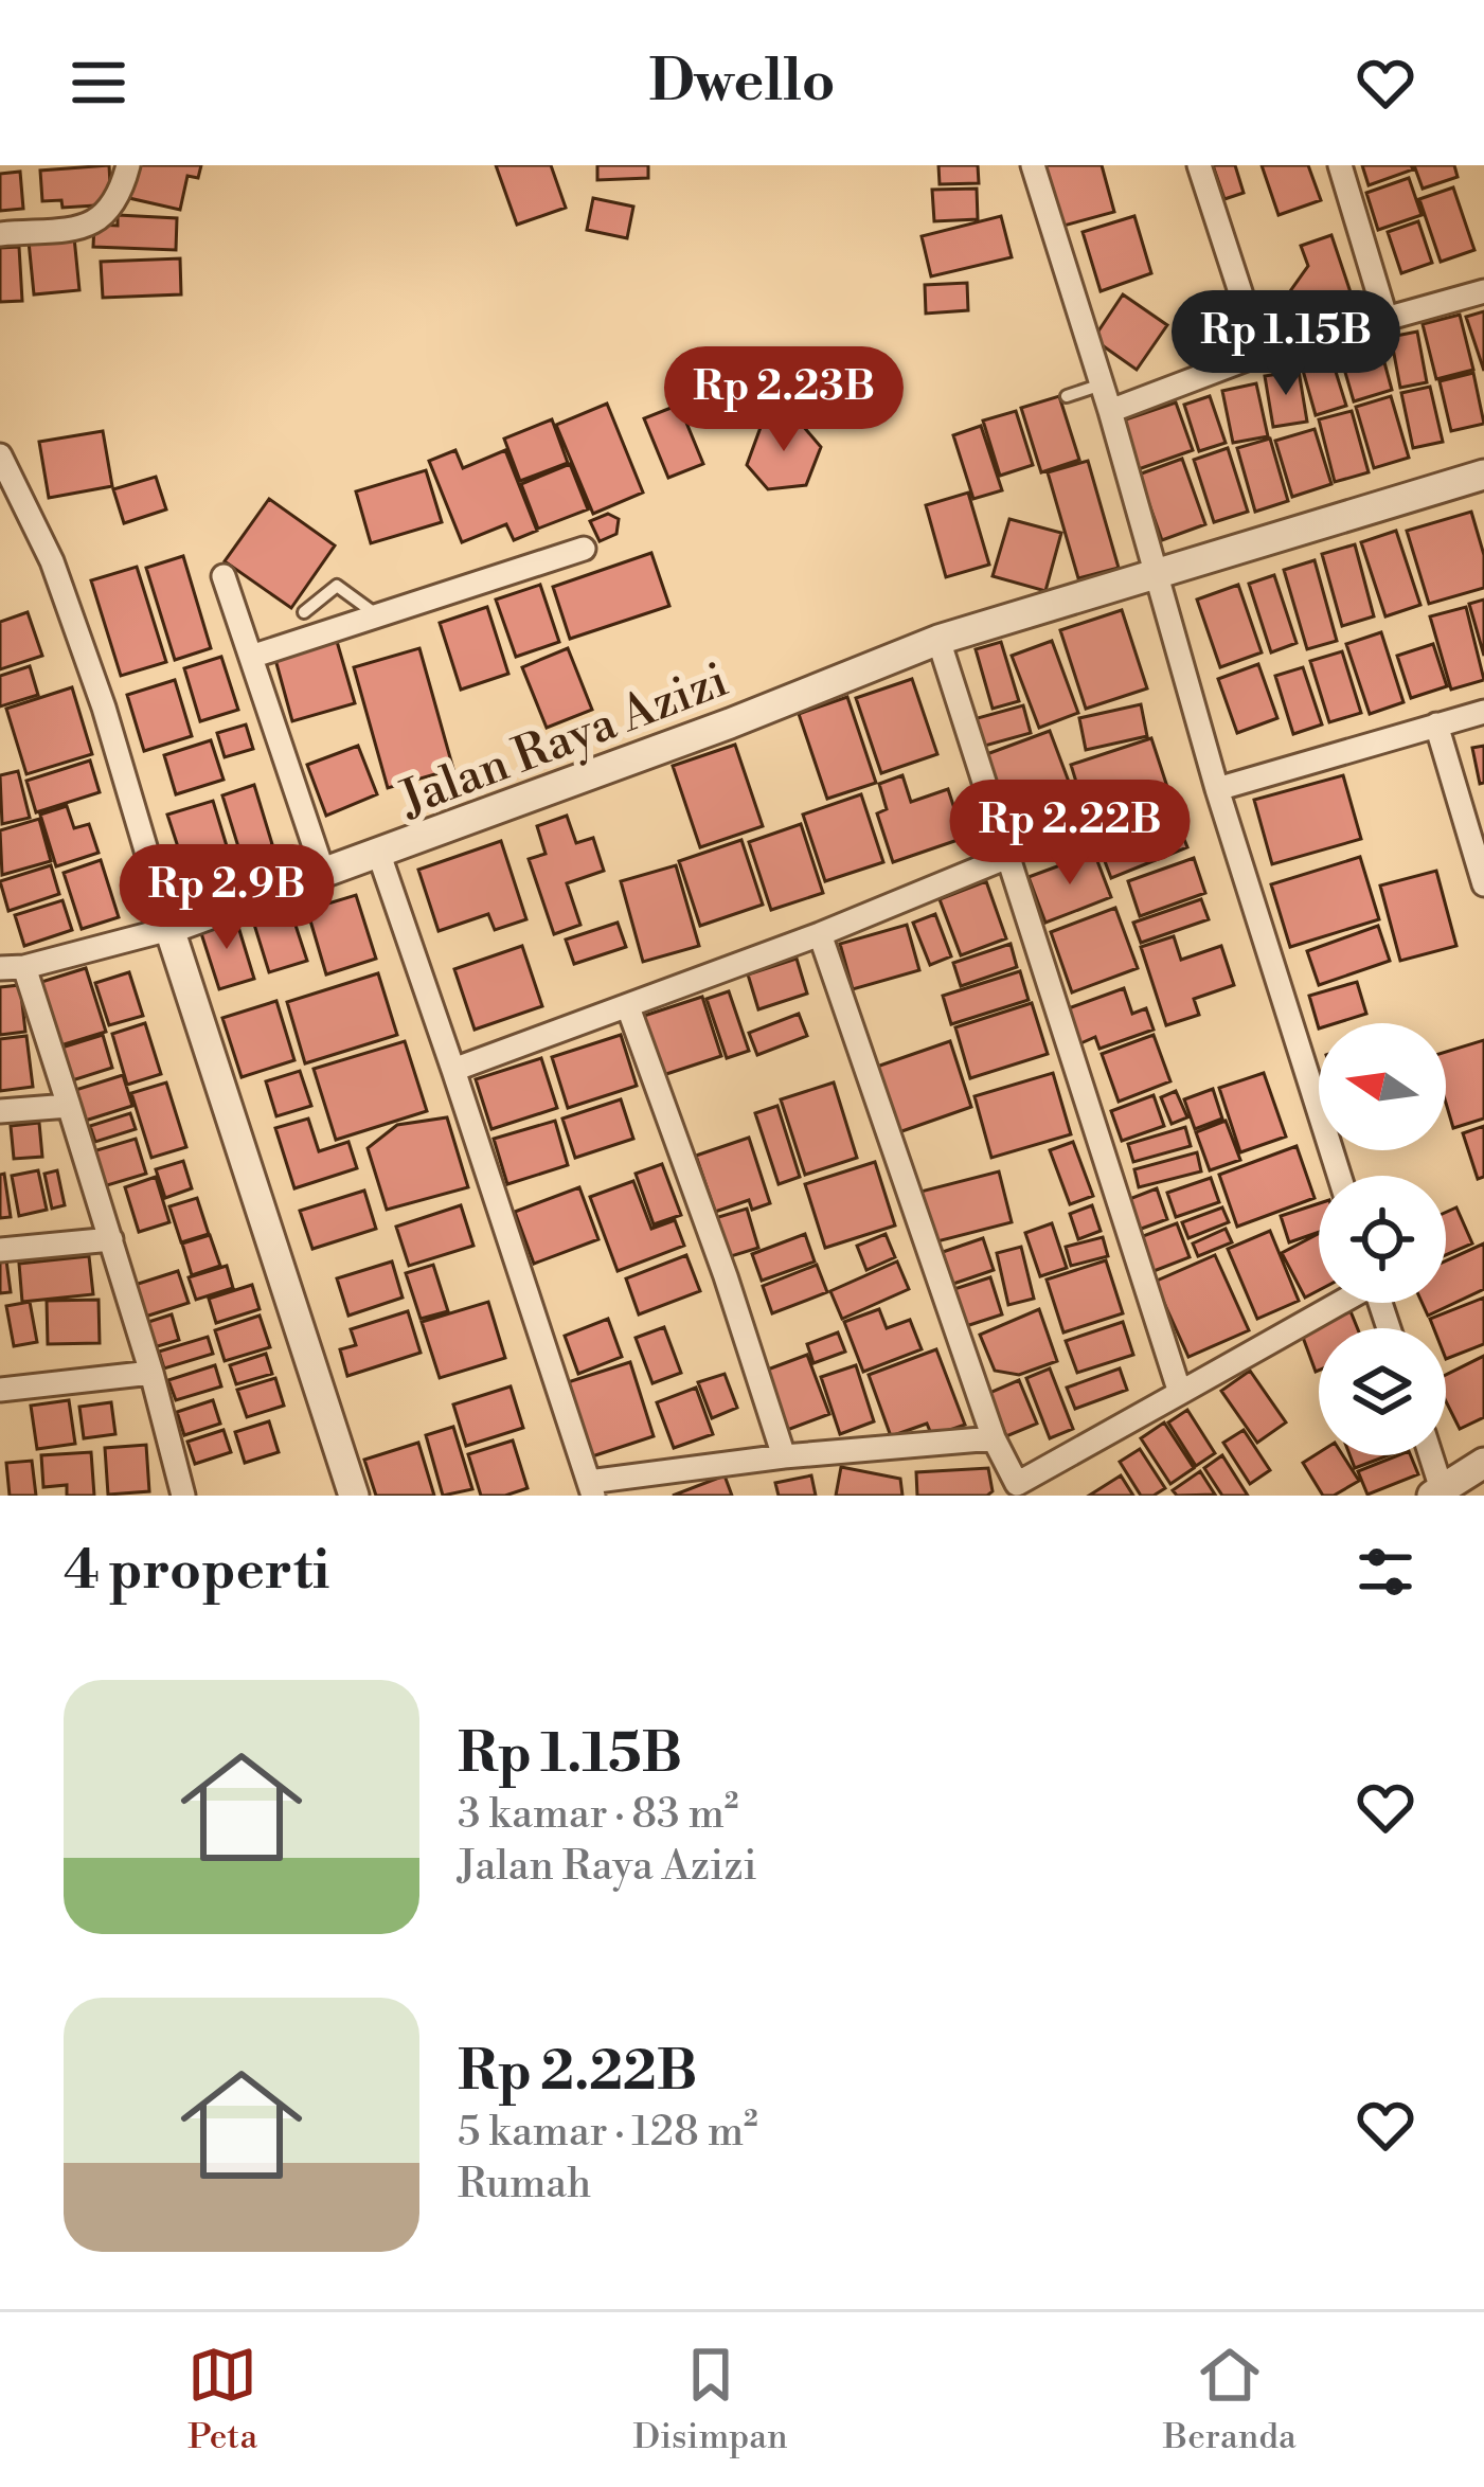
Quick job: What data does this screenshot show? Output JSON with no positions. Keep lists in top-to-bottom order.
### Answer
{
  "streets": {
    "street": ["Jalan Raya Azizi"]
  },
  "north": "left",
  "page": {
    "header": "Dwello",
    "price": [
      "Rp 1.15B",
      "Rp 2.23B",
      "Rp 2.22B",
      "Rp 2.9B"
    ],
    "heading": "4 properti",
    "list": [
      {
        "name": "Rp 1.15B",
        "note": "3 kamar · 83 m² · Jalan Raya Azizi"
      },
      {
        "name": "Rp 2.22B",
        "note": "5 kamar · 128 m² · Rumah"
      }
    ],
    "tabs": ["Peta", "Disimpan", "Beranda"]
  }
}
